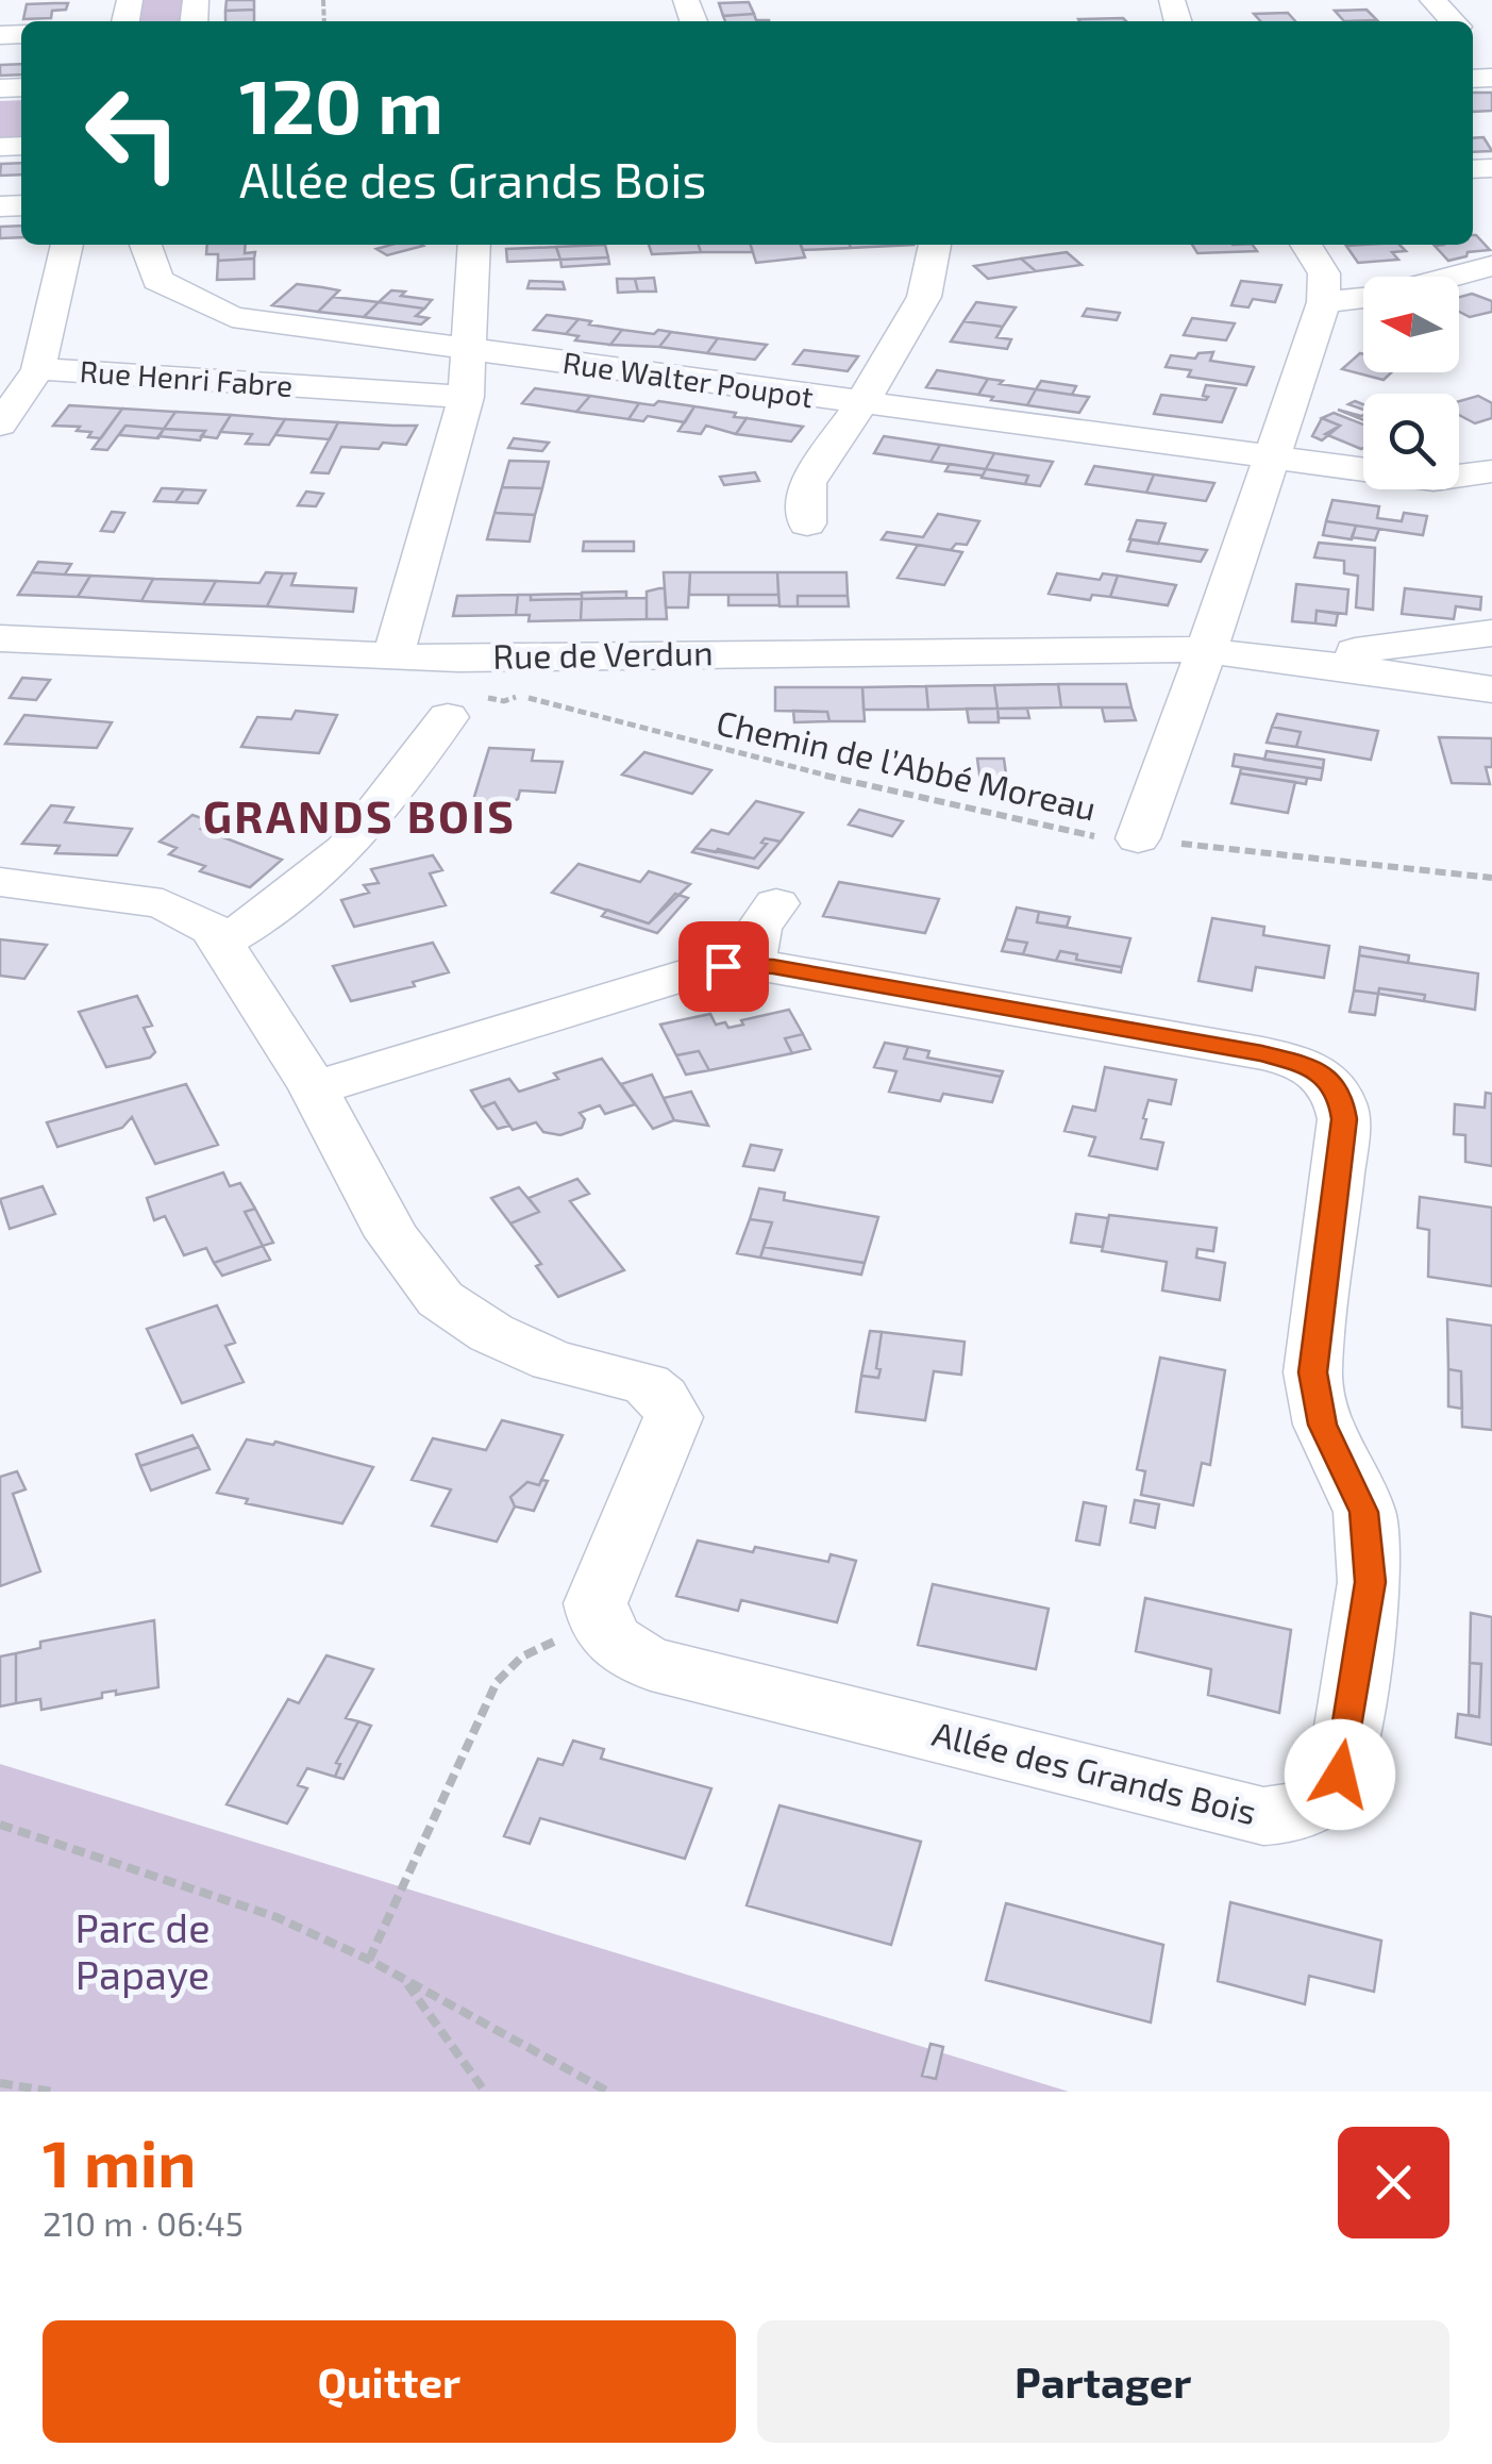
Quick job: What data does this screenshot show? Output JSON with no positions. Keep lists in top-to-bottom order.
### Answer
{
  "streets": {
    "street": [
      "Rue Henri Fabre",
      "Rue Walter Poupot",
      "Rue de Verdun",
      "Allée des Grands Bois"
    ],
    "path": ["Chemin de l’Abbé Moreau"]
  },
  "districts": ["GRANDS BOIS"],
  "parks": ["Parc de Papaye"],
  "north": "left",
  "page": {
    "turn": ["120 m", "Allée des Grands Bois"],
    "heading": ["1 min", "210 m · 06:45"],
    "buttons": ["Quitter", "Partager"]
  }
}
